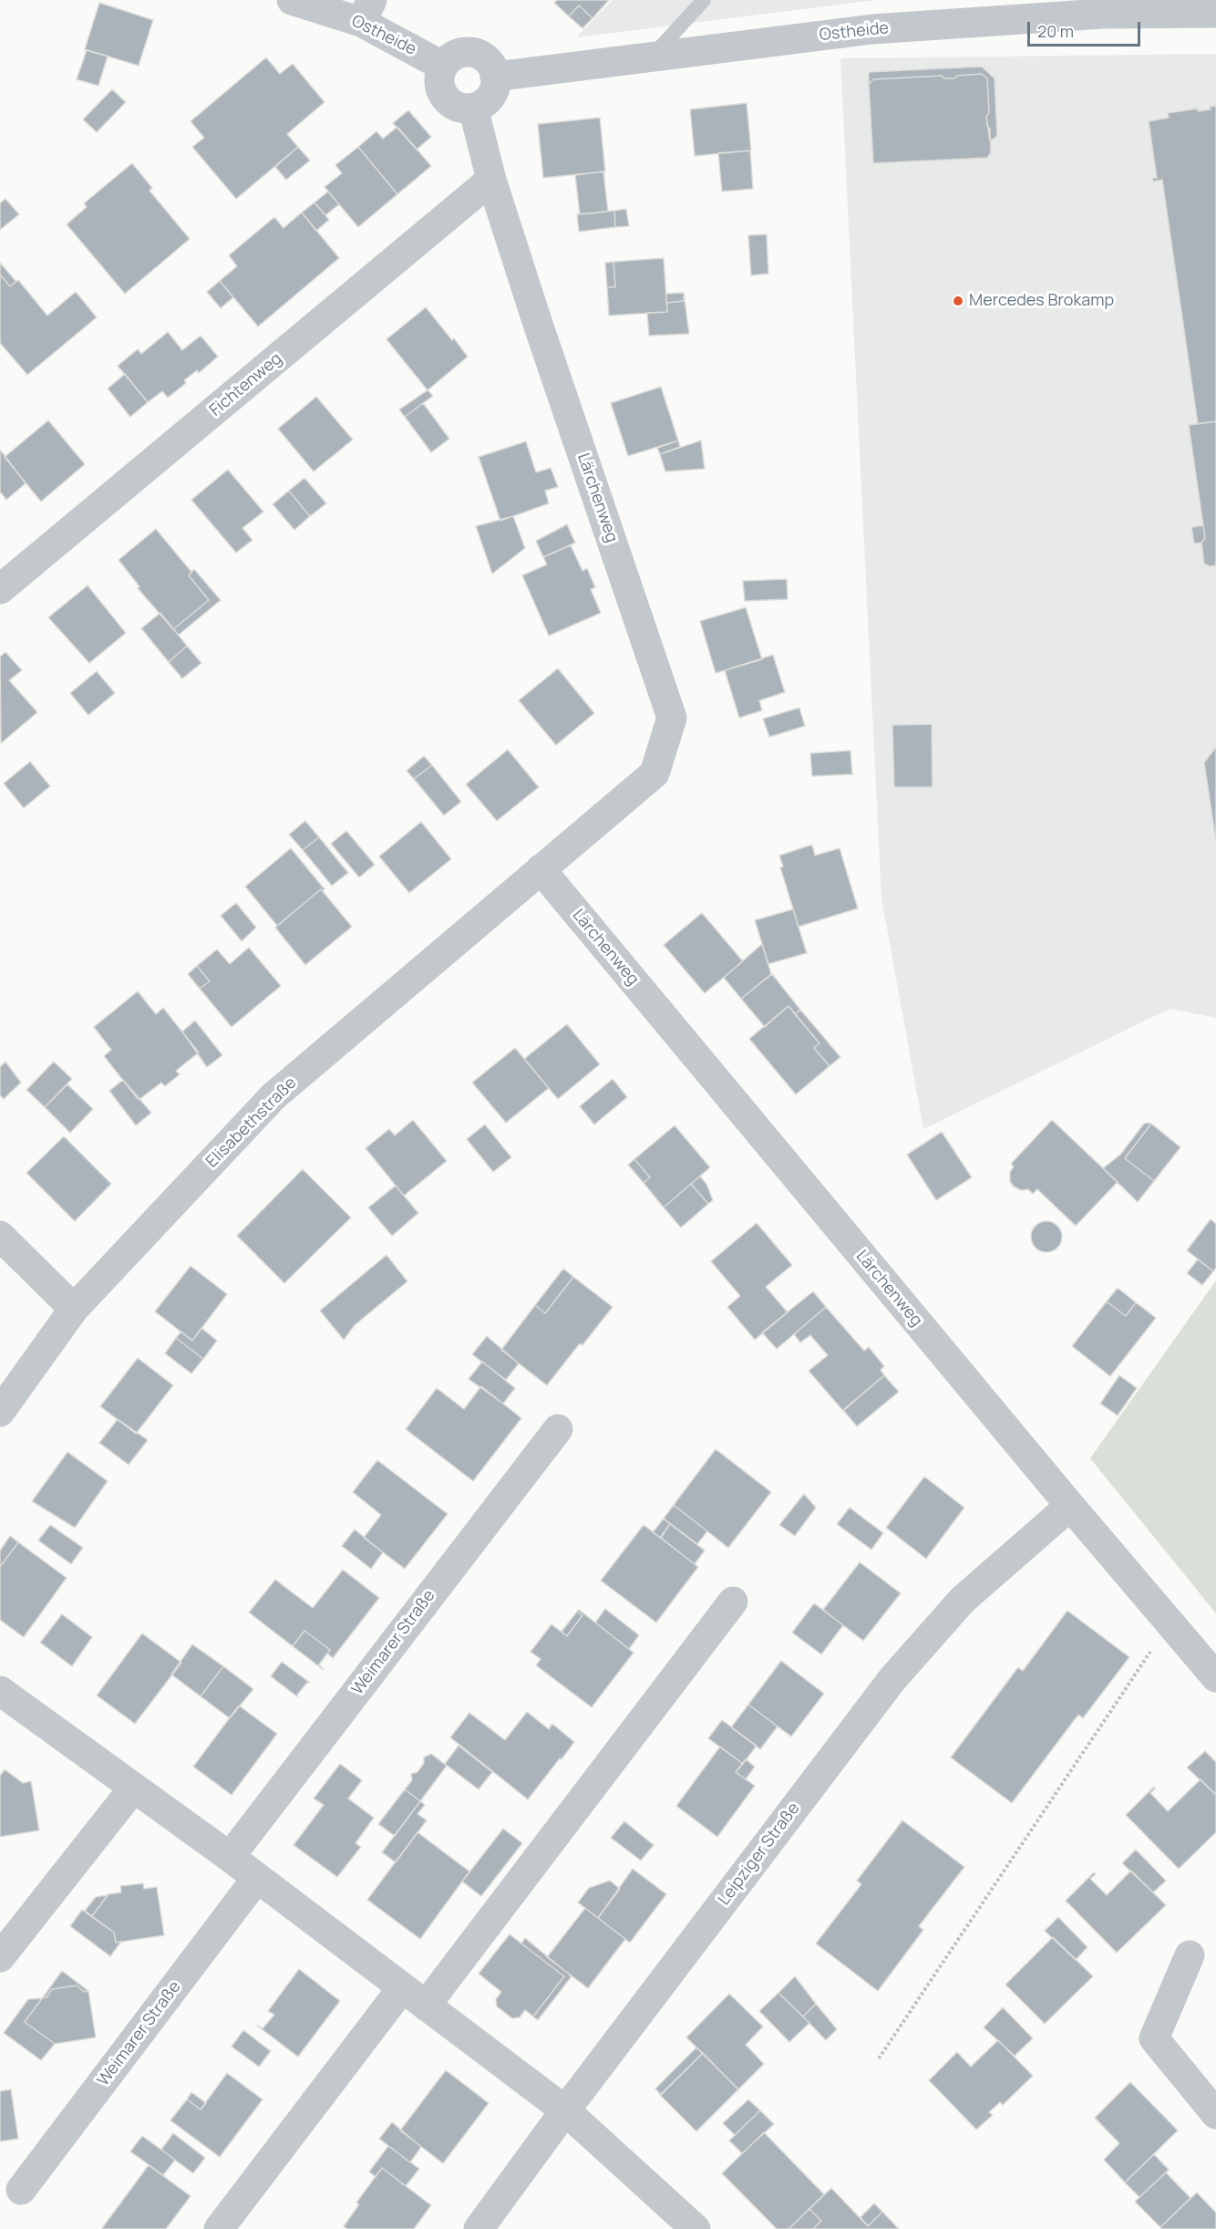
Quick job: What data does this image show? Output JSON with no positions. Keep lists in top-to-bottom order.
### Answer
{
  "streets": {
    "street": [
      "Ostheide",
      "Fichtenweg",
      "Lärchenweg",
      "Elisabethstraße",
      "Weimarer Straße",
      "Leipziger Straße"
    ]
  },
  "crossings": [
    ["Ostheide", "Lärchenweg"],
    ["Fichtenweg", "Lärchenweg"],
    ["Lärchenweg", "Elisabethstraße"],
    ["Lärchenweg", "Leipziger Straße"]
  ],
  "places": ["Mercedes Brokamp"],
  "scale_bar": "20 m"
}
